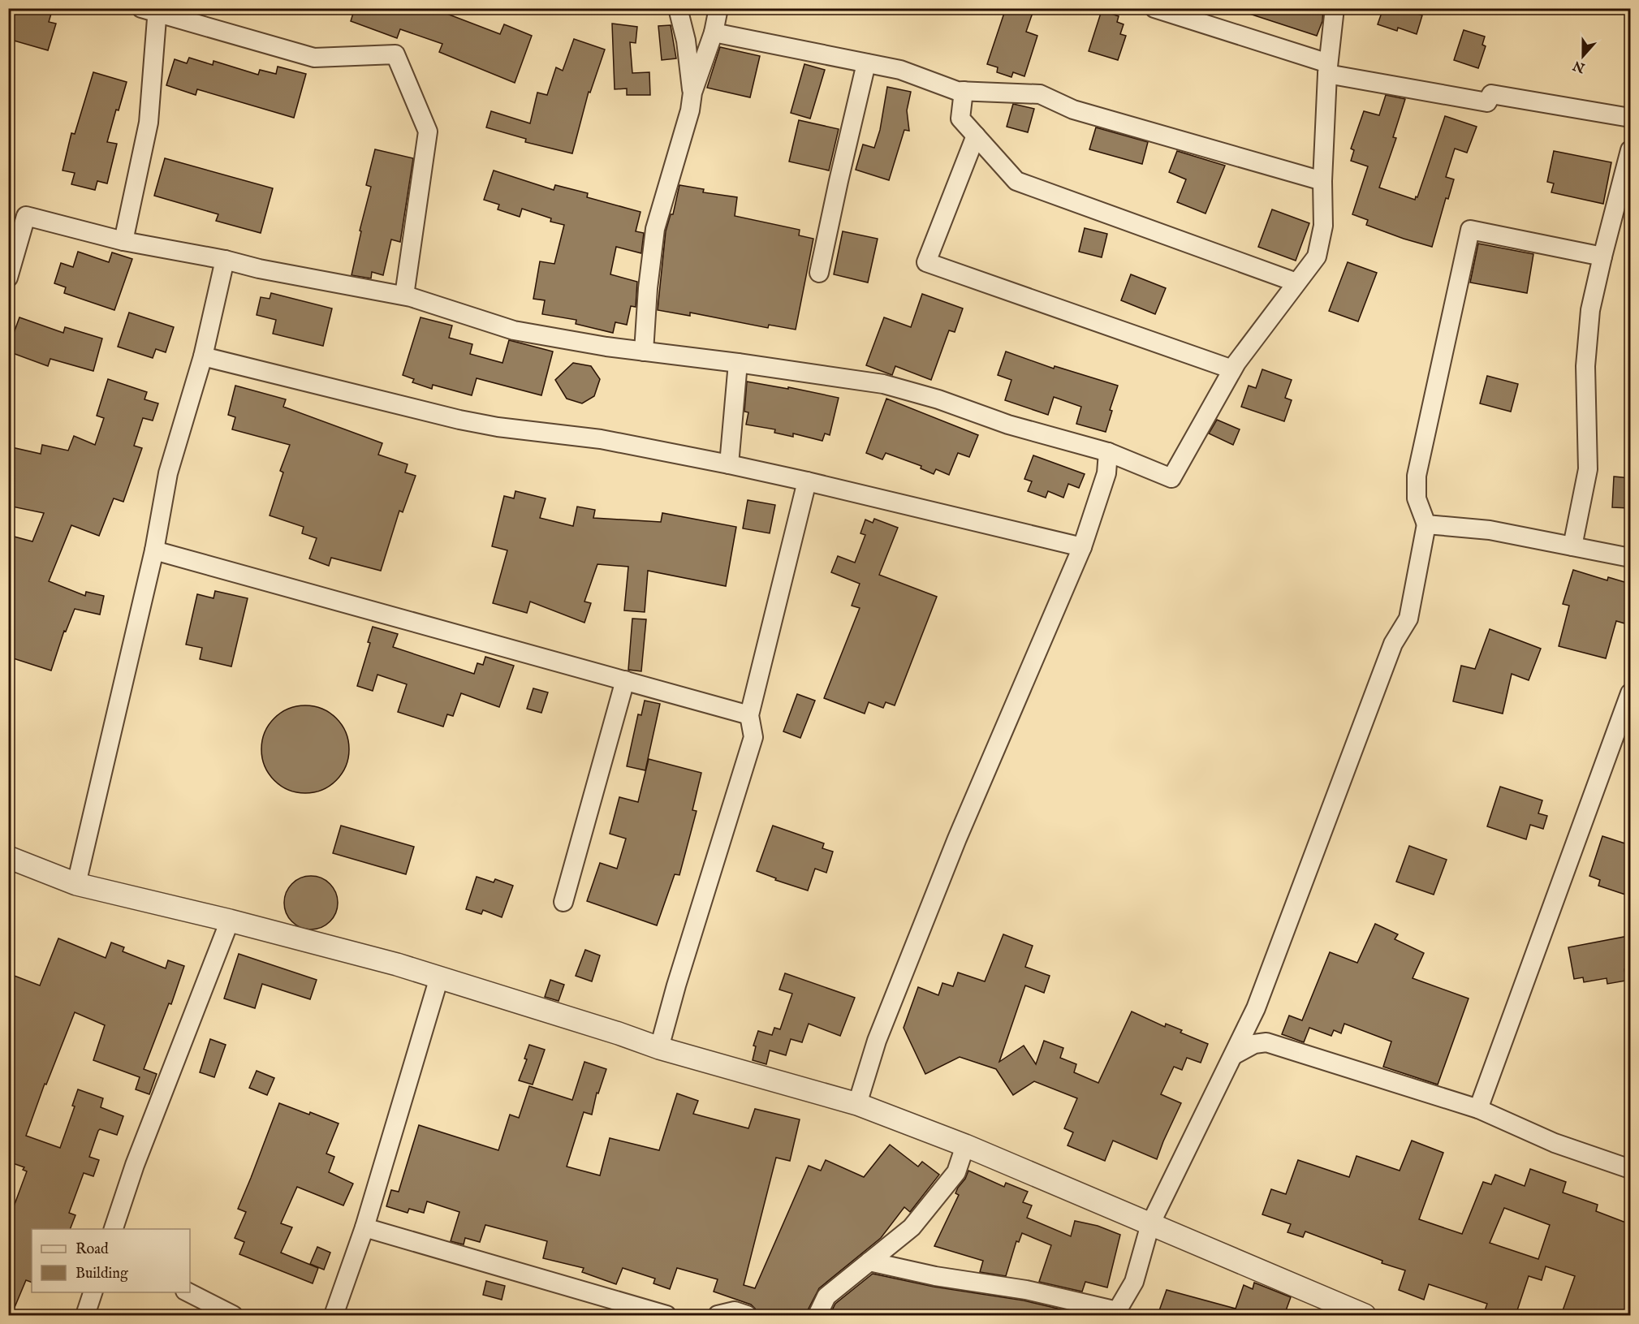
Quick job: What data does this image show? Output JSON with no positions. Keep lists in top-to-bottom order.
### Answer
{
  "legend": ["Road", "Building"],
  "north": "bottom"
}
